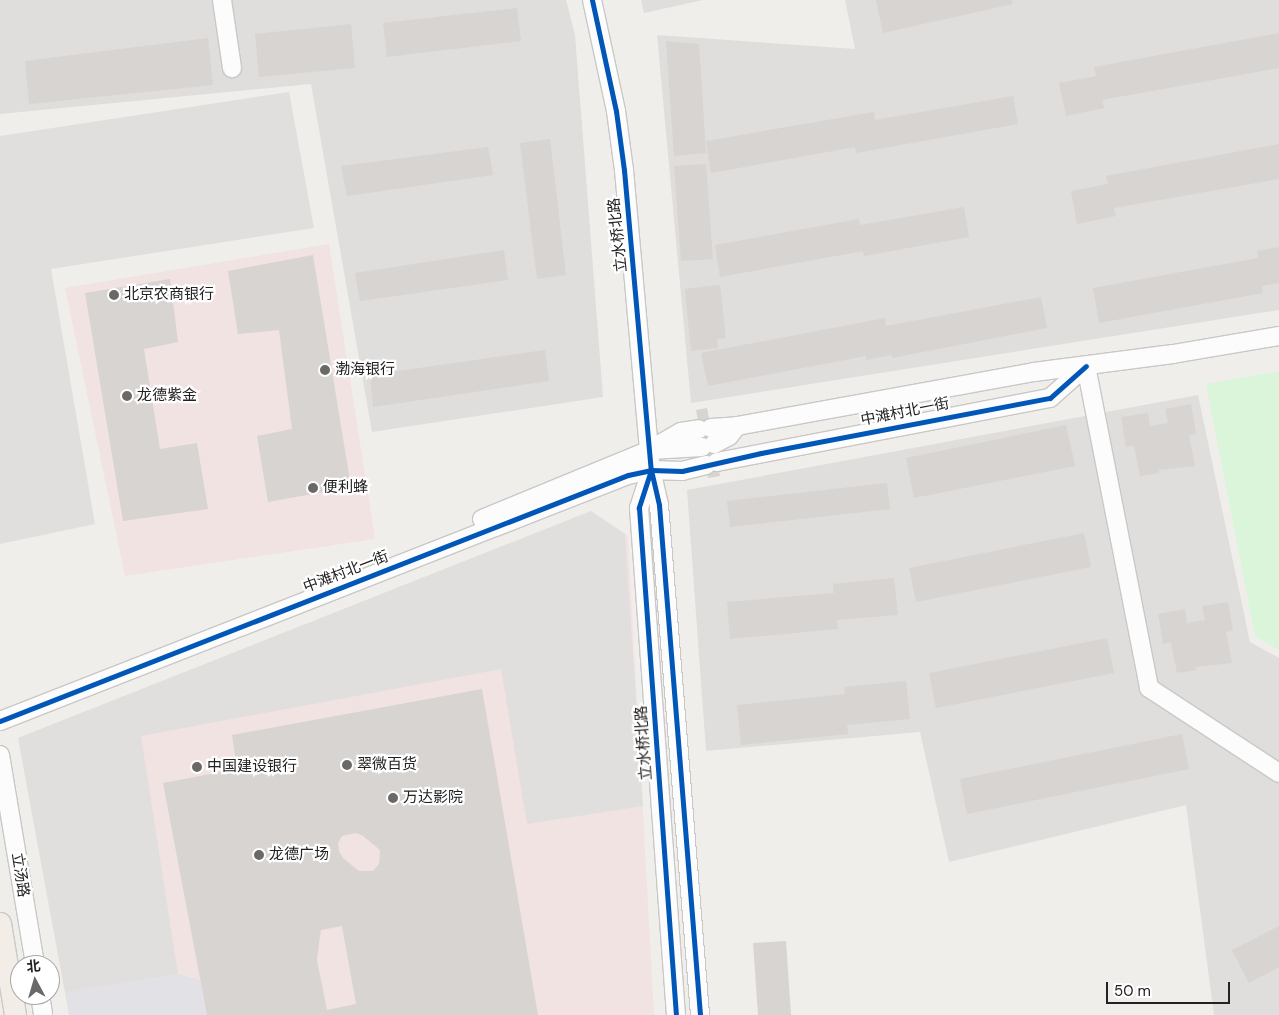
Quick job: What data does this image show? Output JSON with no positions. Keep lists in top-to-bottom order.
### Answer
{
  "streets": {
    "street": ["立水桥北路", "中滩村北一街", "立汤路"]
  },
  "crossings": [
    ["立水桥北路", "中滩村北一街"]
  ],
  "places": [
    "北京农商银行",
    "渤海银行",
    "龙德紫金",
    "便利蜂",
    "翠微百货",
    "中国建设银行",
    "万达影院",
    "龙德广场"
  ],
  "scale_bar": "50 m",
  "north": "top"
}
